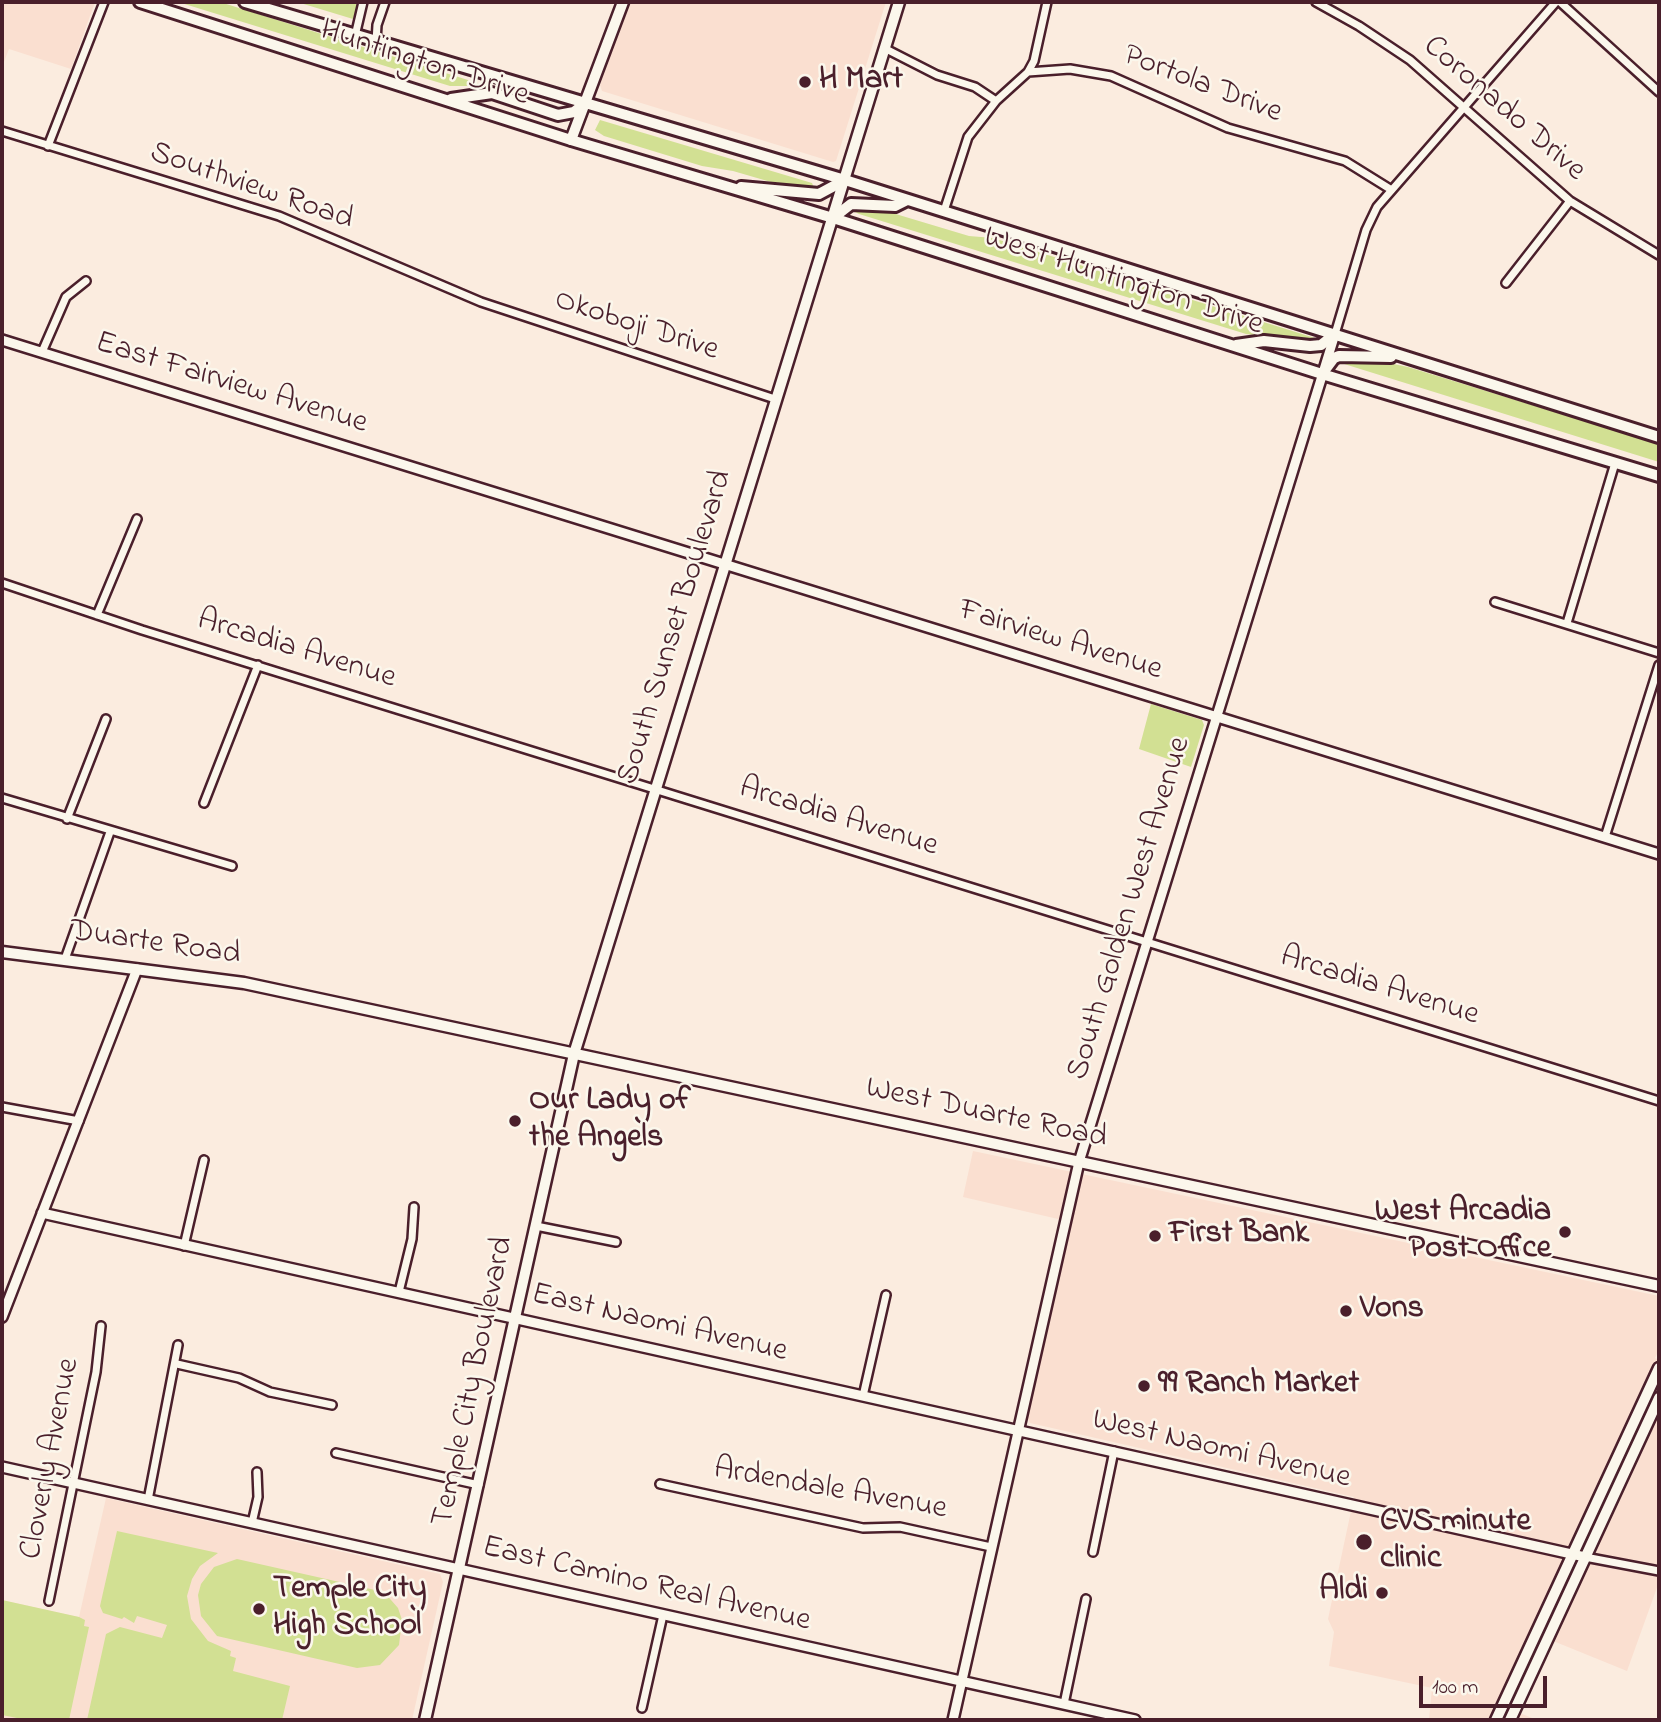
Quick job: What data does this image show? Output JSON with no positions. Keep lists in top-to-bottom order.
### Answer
{
  "streets": {
    "main road": [
      "Huntington Drive",
      "West Huntington Drive",
      "South Sunset Boulevard",
      "Duarte Road",
      "West Duarte Road",
      "Temple City Boulevard"
    ],
    "street": [
      "Portola Drive",
      "Coronado Drive",
      "Southview Road",
      "Okoboji Drive",
      "East Fairview Avenue",
      "Fairview Avenue",
      "Arcadia Avenue",
      "South Golden West Avenue",
      "East Naomi Avenue",
      "West Naomi Avenue",
      "Cloverly Avenue",
      "Ardendale Avenue",
      "East Camino Real Avenue"
    ]
  },
  "crossings": [
    ["Huntington Drive", "West Huntington Drive"],
    ["Southview Road", "Okoboji Drive"],
    ["West Huntington Drive", "South Sunset Boulevard"],
    ["West Huntington Drive", "South Golden West Avenue"],
    ["Okoboji Drive", "South Sunset Boulevard"],
    ["East Fairview Avenue", "Fairview Avenue"],
    ["South Sunset Boulevard", "Fairview Avenue"],
    ["South Sunset Boulevard", "Arcadia Avenue"],
    ["South Sunset Boulevard", "West Duarte Road"],
    ["South Sunset Boulevard", "Temple City Boulevard"],
    ["Fairview Avenue", "South Golden West Avenue"],
    ["Arcadia Avenue", "South Golden West Avenue"],
    ["South Golden West Avenue", "West Duarte Road"],
    ["South Golden West Avenue", "East Naomi Avenue"],
    ["South Golden West Avenue", "West Naomi Avenue"],
    ["South Golden West Avenue", "Ardendale Avenue"],
    ["South Golden West Avenue", "East Camino Real Avenue"],
    ["Duarte Road", "West Duarte Road"],
    ["West Duarte Road", "Temple City Boulevard"],
    ["East Naomi Avenue", "Temple City Boulevard"],
    ["East Naomi Avenue", "West Naomi Avenue"],
    ["Temple City Boulevard", "East Camino Real Avenue"],
    ["Cloverly Avenue", "East Camino Real Avenue"]
  ],
  "places": [
    "H Mart",
    "Our Lady of the Angels",
    "West Arcadia Post Office",
    "First Bank",
    "Vons",
    "99 Ranch Market",
    "CVS minute clinic",
    "Aldi",
    "Temple City High School"
  ],
  "scale_bar": "100 m"
}
